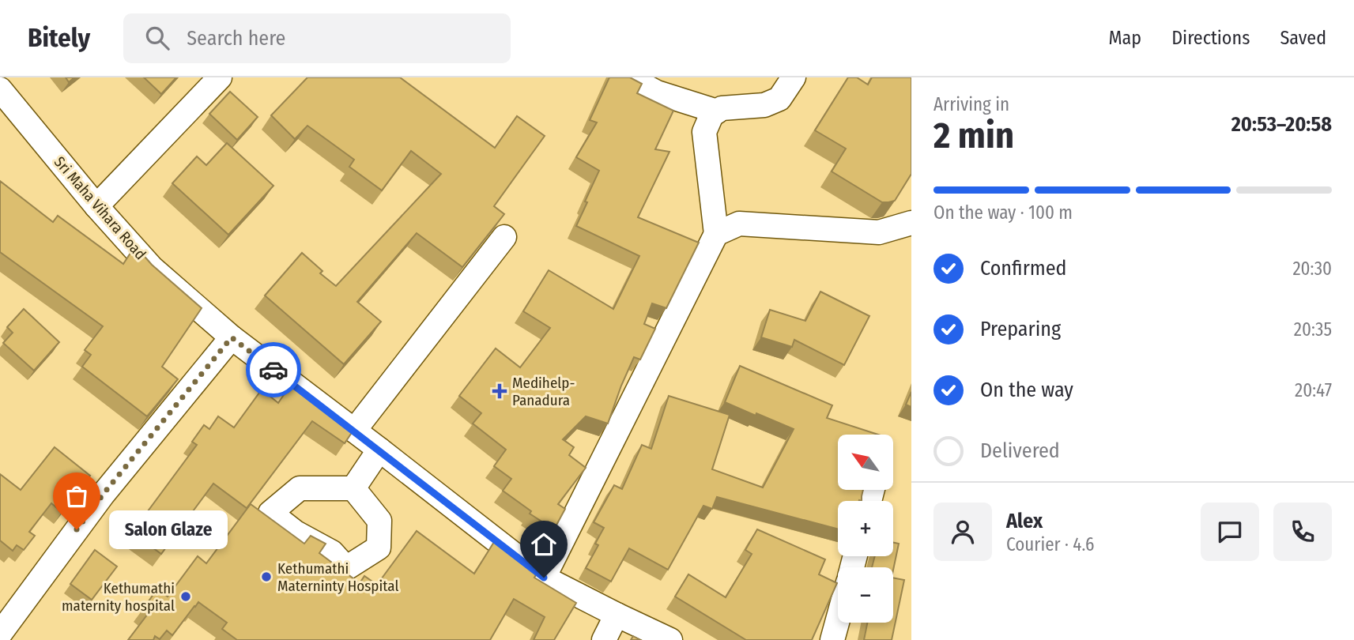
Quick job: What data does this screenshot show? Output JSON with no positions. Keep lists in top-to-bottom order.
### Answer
{
  "streets": {
    "street": ["Sri Maha Vihara Road"]
  },
  "places": {
    "health": ["Medihelp- Panadura"],
    "other": ["Salon Glaze", "Kethumathi Materninty Hospital", "Kethumathi maternity hospital"]
  },
  "north": "top left",
  "page": {
    "header": "Bitely",
    "search": "Search here",
    "nav": ["Map", "Directions", "Saved"],
    "heading": ["2 min", "Arriving in", "20:53–20:58"],
    "panel": ["Alex", "Courier · 4.6"],
    "bar": "On the way · 100 m",
    "list": [
      ["Confirmed", "20:30"],
      ["Preparing", "20:35"],
      ["On the way", "20:47"],
      "Delivered"
    ],
    "map_buttons": ["+", "−"],
    "bubble": "Salon Glaze"
  }
}
